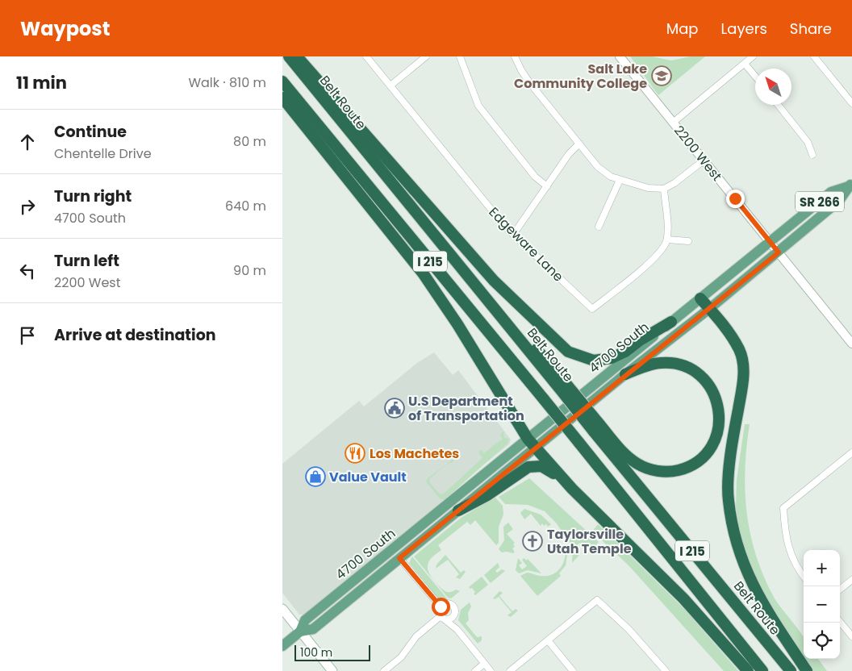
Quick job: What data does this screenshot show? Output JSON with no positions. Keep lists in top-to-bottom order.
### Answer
{
  "streets": {
    "highway": ["Belt Route", "I 215"],
    "main road": ["SR 266", "4700 South"],
    "street": ["2200 West", "Edgeware Lane"]
  },
  "crossings": [
    ["2200 West", "4700 South"]
  ],
  "places": {
    "school or university": ["Salt Lake Community College"],
    "public building": ["U.S Department of Transportation"],
    "restaurant": ["Los Machetes"],
    "shop": ["Value Vault"],
    "church": ["Taylorsville Utah Temple"]
  },
  "scale_bar": "100 m",
  "north": "top left",
  "page": {
    "header": "Waypost",
    "nav": ["Map", "Layers", "Share"],
    "heading": ["11 min", "Walk · 810 m"],
    "list": [
      ["Continue", "Chentelle Drive", "80 m"],
      ["Turn right", "4700 South", "640 m"],
      ["Turn left", "2200 West", "90 m"],
      "Arrive at destination"
    ],
    "map_buttons": ["+", "−"],
    "scale": "100 m"
  }
}
